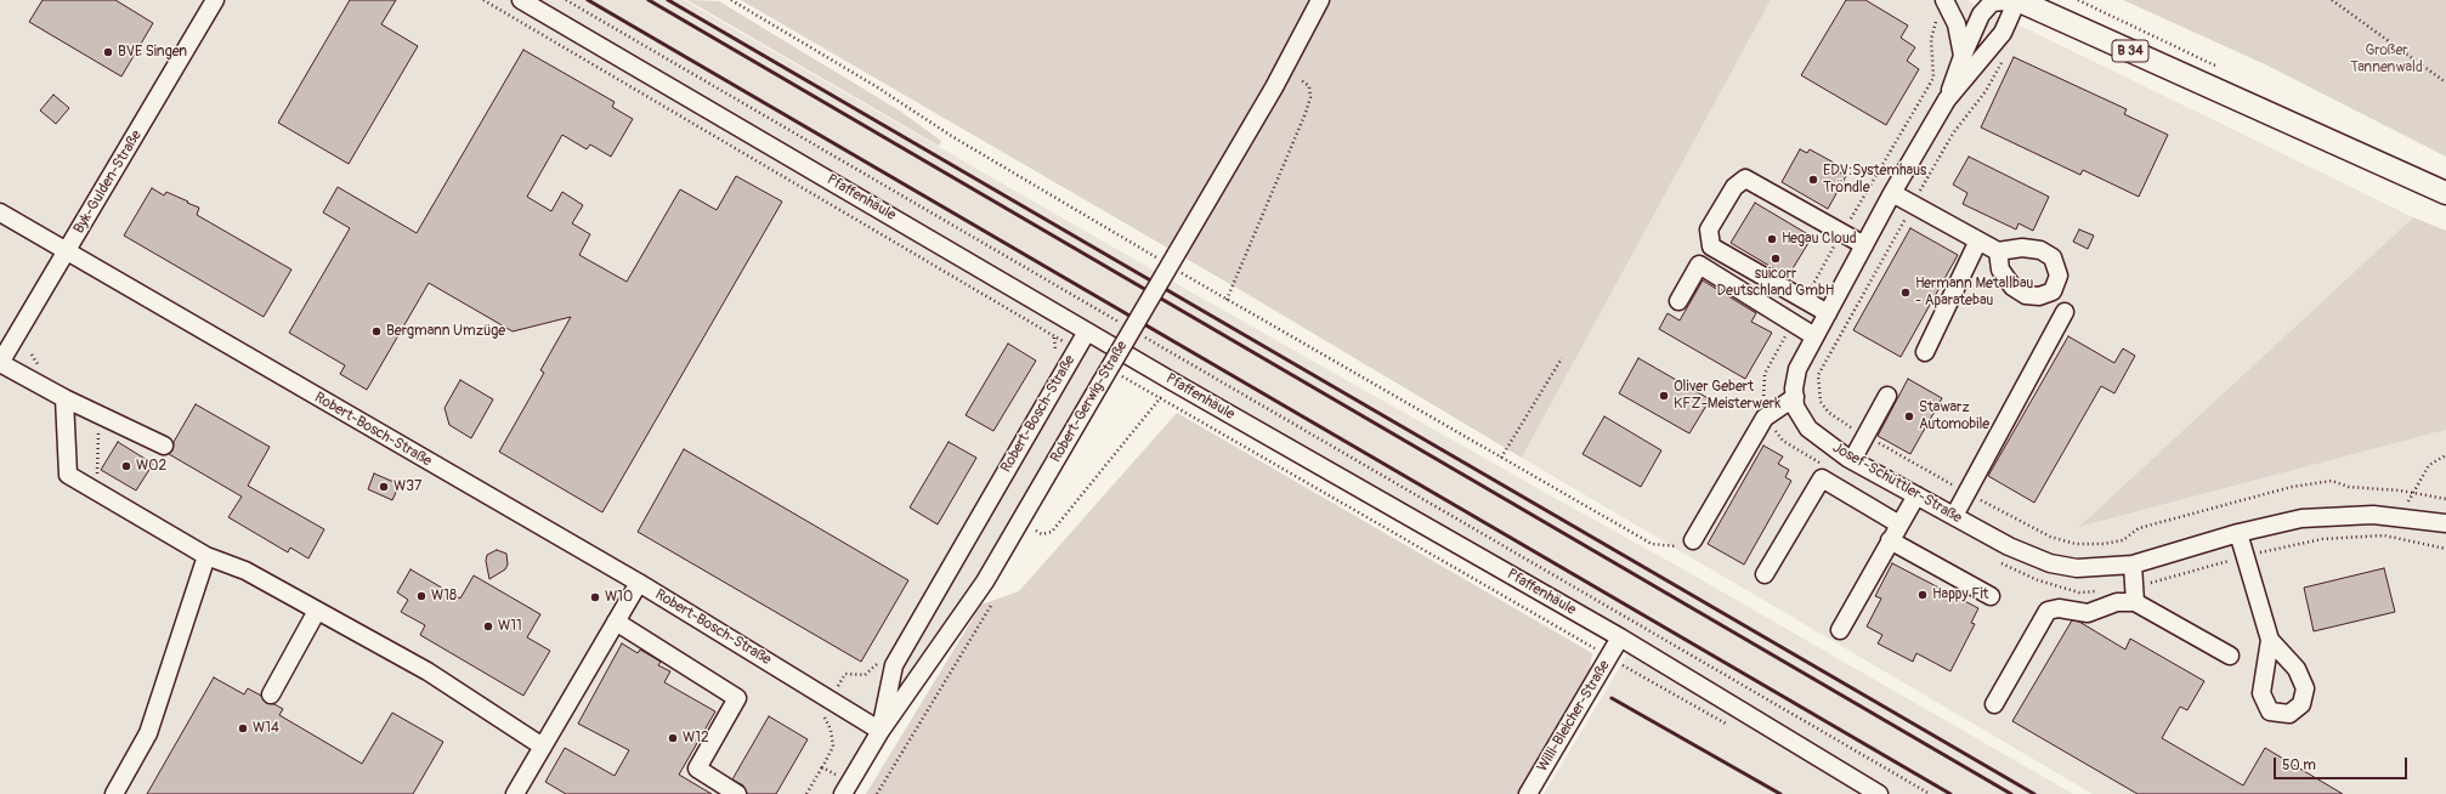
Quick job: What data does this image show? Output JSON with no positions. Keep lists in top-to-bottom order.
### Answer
{
  "streets": {
    "main road": ["B 34"],
    "street": [
      "Byk-Gulden-Straße",
      "Pfaffenhäule",
      "Robert-Gerwig-Straße",
      "Robert-Bosch-Straße",
      "Josef-Schüttler-Straße",
      "Willi-Bleicher-Straße"
    ]
  },
  "crossings": [
    ["B 34", "Josef-Schüttler-Straße"],
    ["Byk-Gulden-Straße", "Robert-Bosch-Straße"],
    ["Pfaffenhäule", "Robert-Bosch-Straße"],
    ["Pfaffenhäule", "Willi-Bleicher-Straße"],
    ["Robert-Gerwig-Straße", "Robert-Bosch-Straße"]
  ],
  "parks": ["Großer Tannenwald"],
  "places": [
    "BVE Singen",
    "EDV:Systemhaus Tröndle",
    "Hegau Cloud",
    "suicorr Deutschland GmbH",
    "Hermann Metallbau - Aparatebau",
    "Bergmann Umzüge",
    "Oliver Gebert KFZ-Meisterwerk",
    "Stawarz Automobile",
    "W02",
    "W37",
    "Happy Fit",
    "W18",
    "W10",
    "W11",
    "W14",
    "W12"
  ],
  "scale_bar": "50 m"
}
